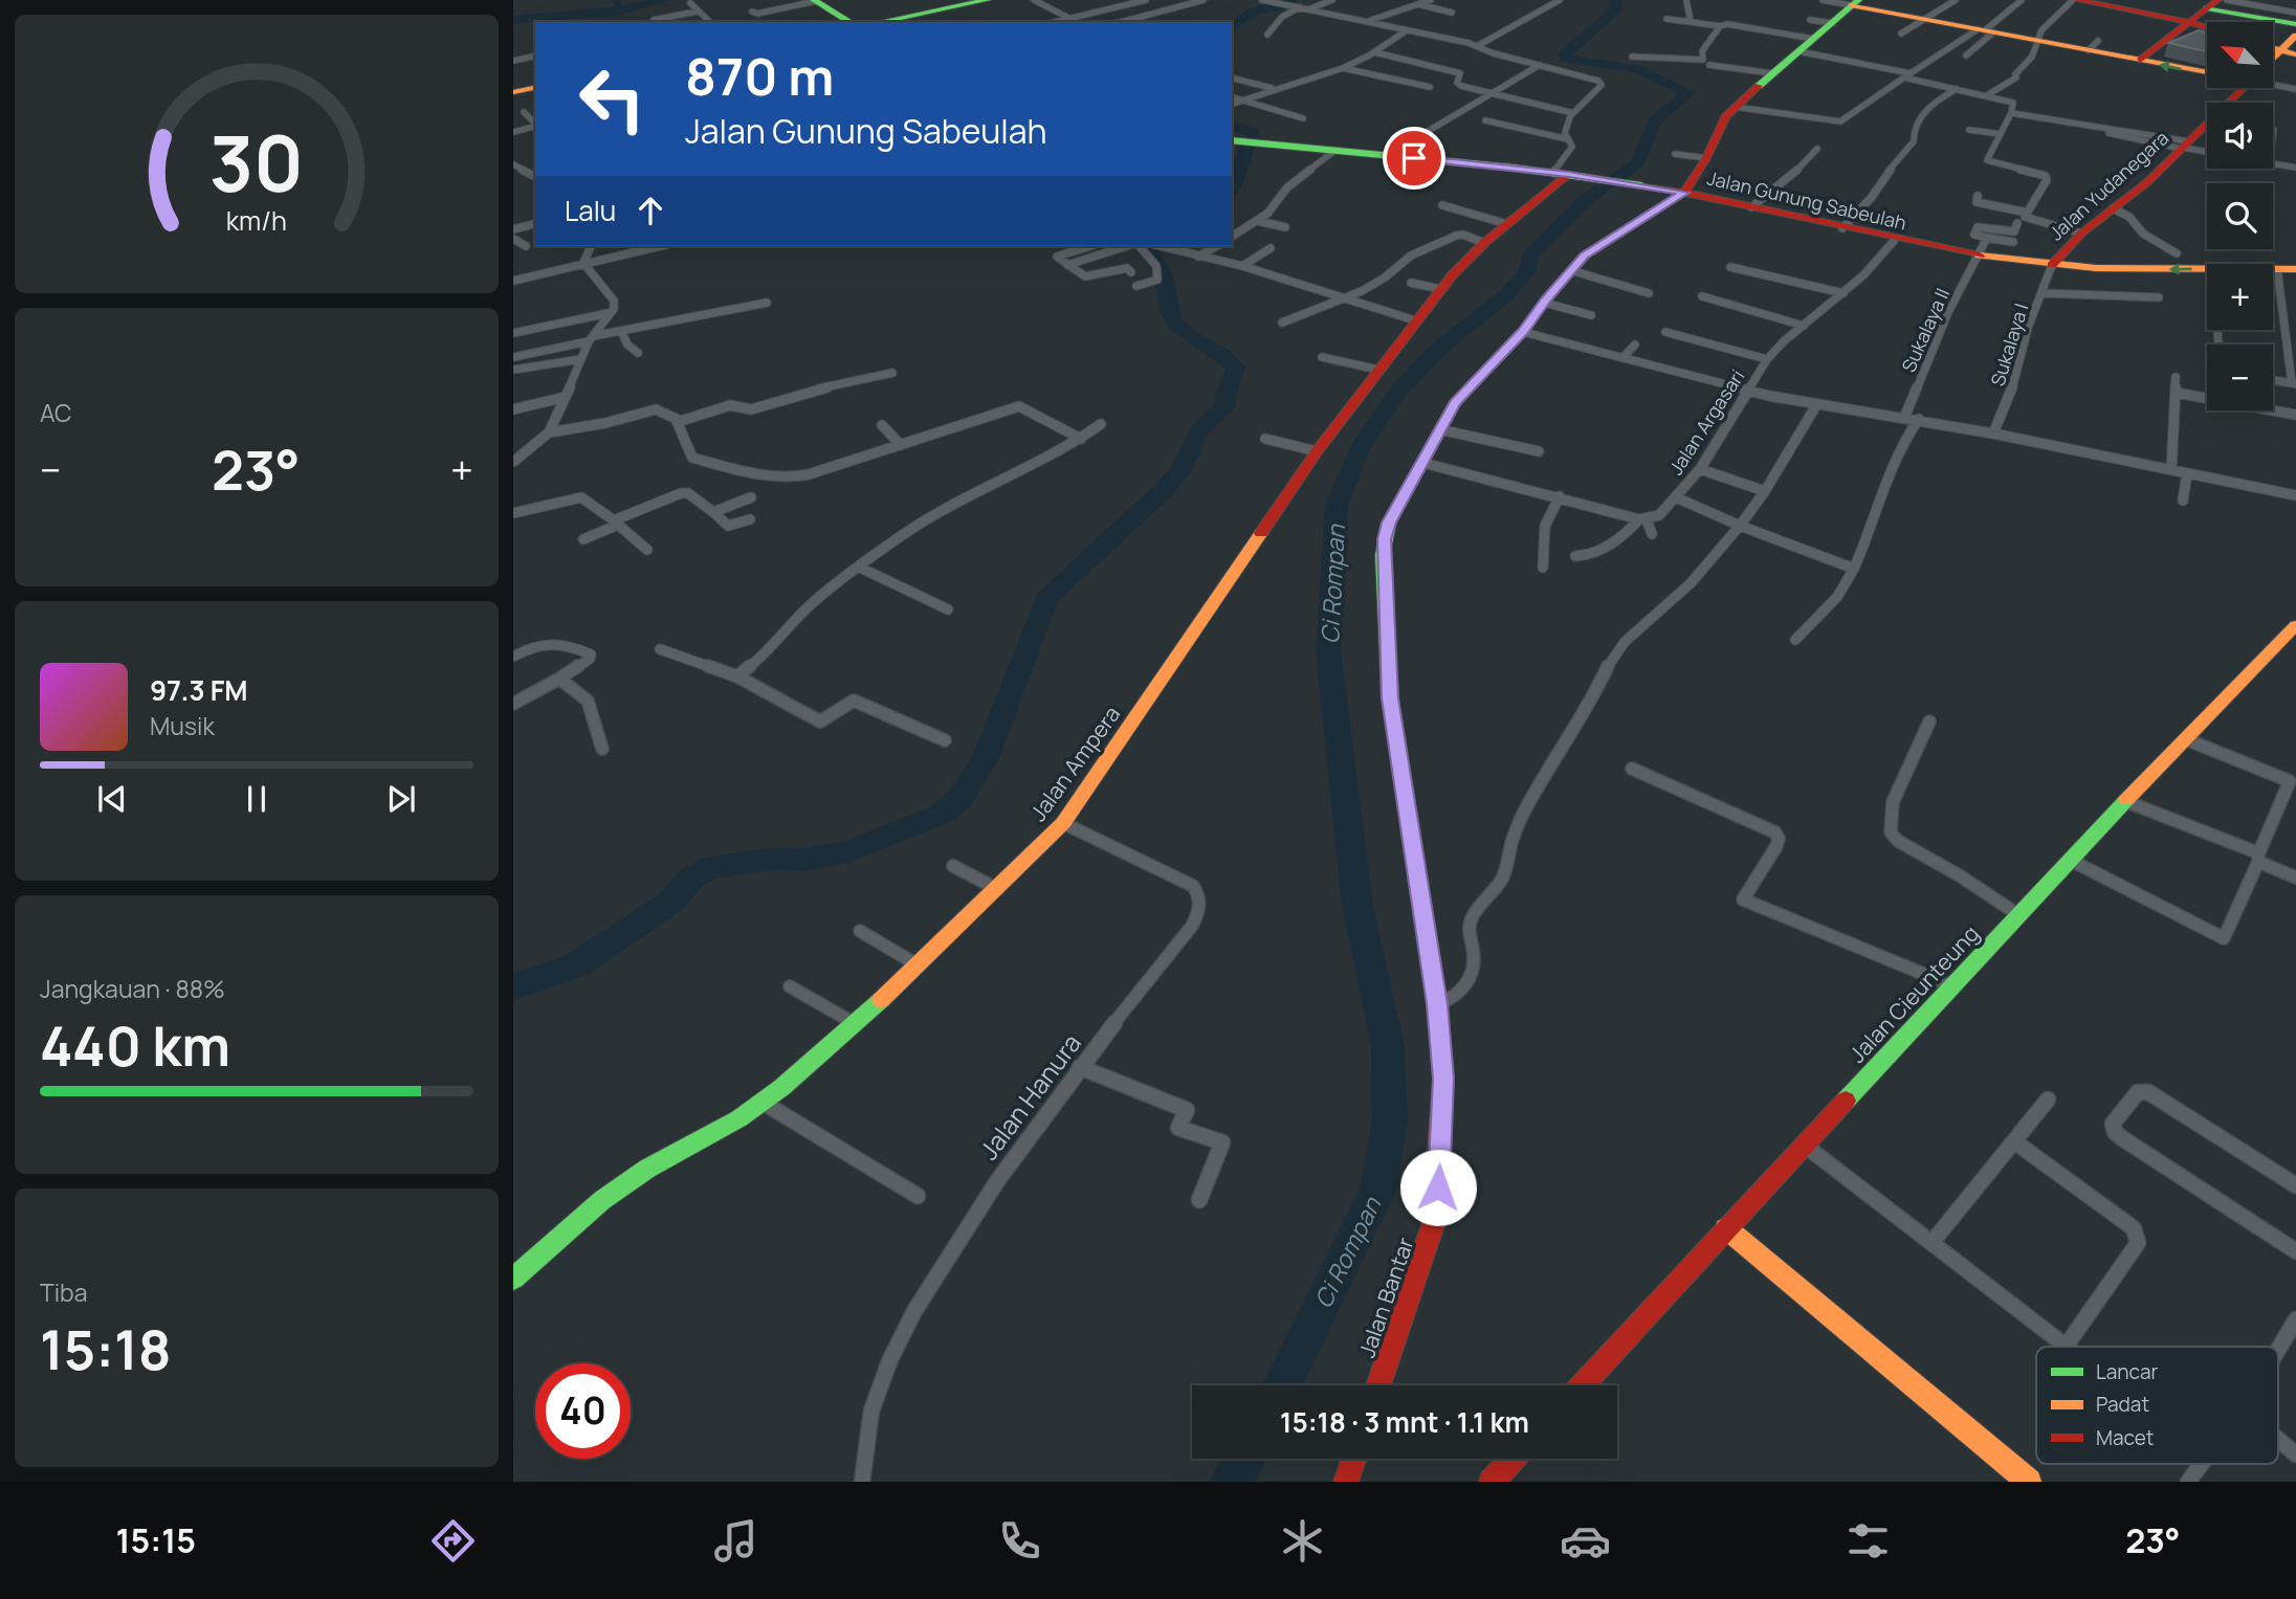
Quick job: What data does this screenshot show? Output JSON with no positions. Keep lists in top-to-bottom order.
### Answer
{
  "streets": {
    "main road": [
      "Jalan Yudanegara",
      "Jalan Gunung Sabeulah",
      "Jalan Ampera",
      "Jalan Cieunteung",
      "Jalan Bantar"
    ],
    "street": [
      "Sukalaya II",
      "Sukalaya I",
      "Jalan Argasari",
      "Jalan Hanura"
    ]
  },
  "crossings": [
    ["Jalan Yudanegara", "Jalan Gunung Sabeulah"],
    ["Jalan Yudanegara", "Sukalaya I"],
    ["Jalan Gunung Sabeulah", "Sukalaya II"],
    ["Jalan Gunung Sabeulah", "Sukalaya I"],
    ["Jalan Gunung Sabeulah", "Jalan Argasari"],
    ["Jalan Gunung Sabeulah", "Jalan Ampera"],
    ["Jalan Gunung Sabeulah", "Jalan Bantar"],
    ["Jalan Ampera", "Jalan Hanura"]
  ],
  "water": ["Ci Rompan"],
  "legend": ["Lancar", "Padat", "Macet"],
  "north": "top left",
  "page": {
    "map_buttons": ["+", "−"],
    "turn": ["870 m", "Jalan Gunung Sabeulah"],
    "then": "Lalu",
    "tile": [
      "AC",
      ["Jangkauan · 88%", "440 km"],
      ["Tiba", "15:18"]
    ],
    "heat": ["−", "23°", "+"],
    "song": ["97.3 FM", "Musik"],
    "limit": "40",
    "trip": "15:18 · 3 mnt · 1.1 km",
    "tabs": ["15:15", "23°"],
    "gauge": ["30", "km/h"]
  }
}
